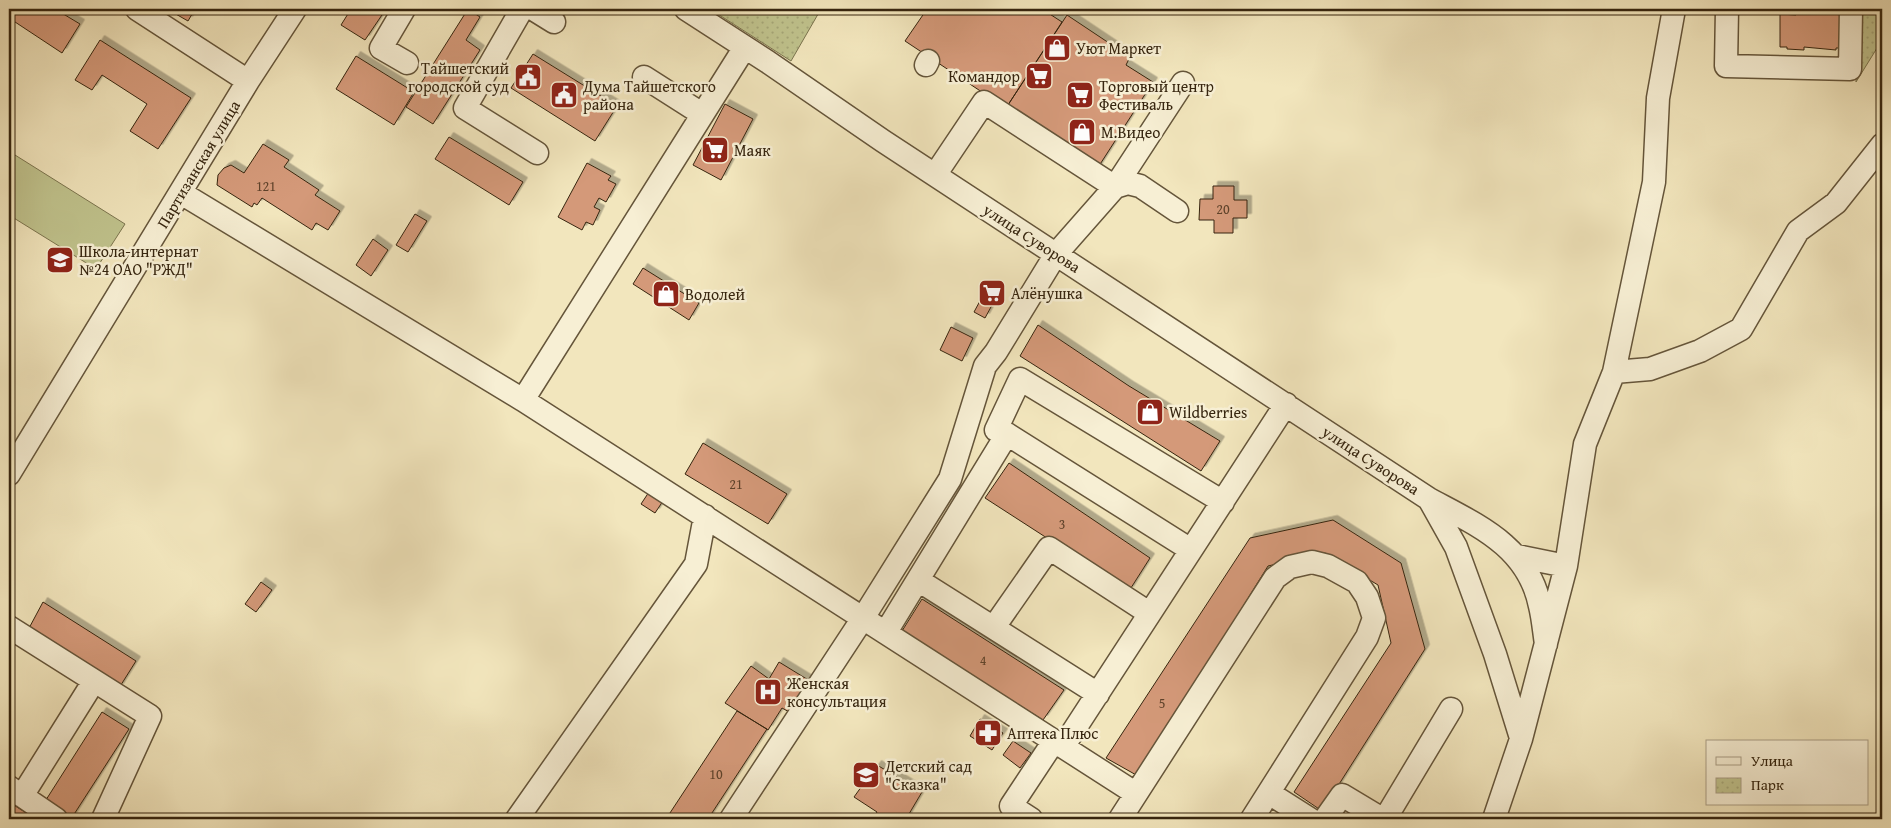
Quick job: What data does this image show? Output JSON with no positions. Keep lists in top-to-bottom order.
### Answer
{
  "streets": {
    "street": ["Партизанская улица", "улица Суворова"]
  },
  "places": {
    "shop": [
      "Уют Маркет",
      "М.Видео",
      "Водолей",
      "Wildberries"
    ],
    "supermarket": [
      "Командор",
      "Торговый центр Фестиваль",
      "Маяк",
      "Алёнушка"
    ],
    "public building": ["Тайшетский городской суд", "Дума Тайшетского района"],
    "school or university": ["Школа-интернат №24 ОАО \"РЖД\"", "Детский сад \"Сказка\""],
    "hospital": ["Женская консультация"],
    "pharmacy": ["Аптека Плюс"]
  },
  "house_numbers": [
    "121",
    "20",
    "21",
    "3",
    "4",
    "5",
    "10"
  ],
  "legend": ["Улица", "Парк"]
}
